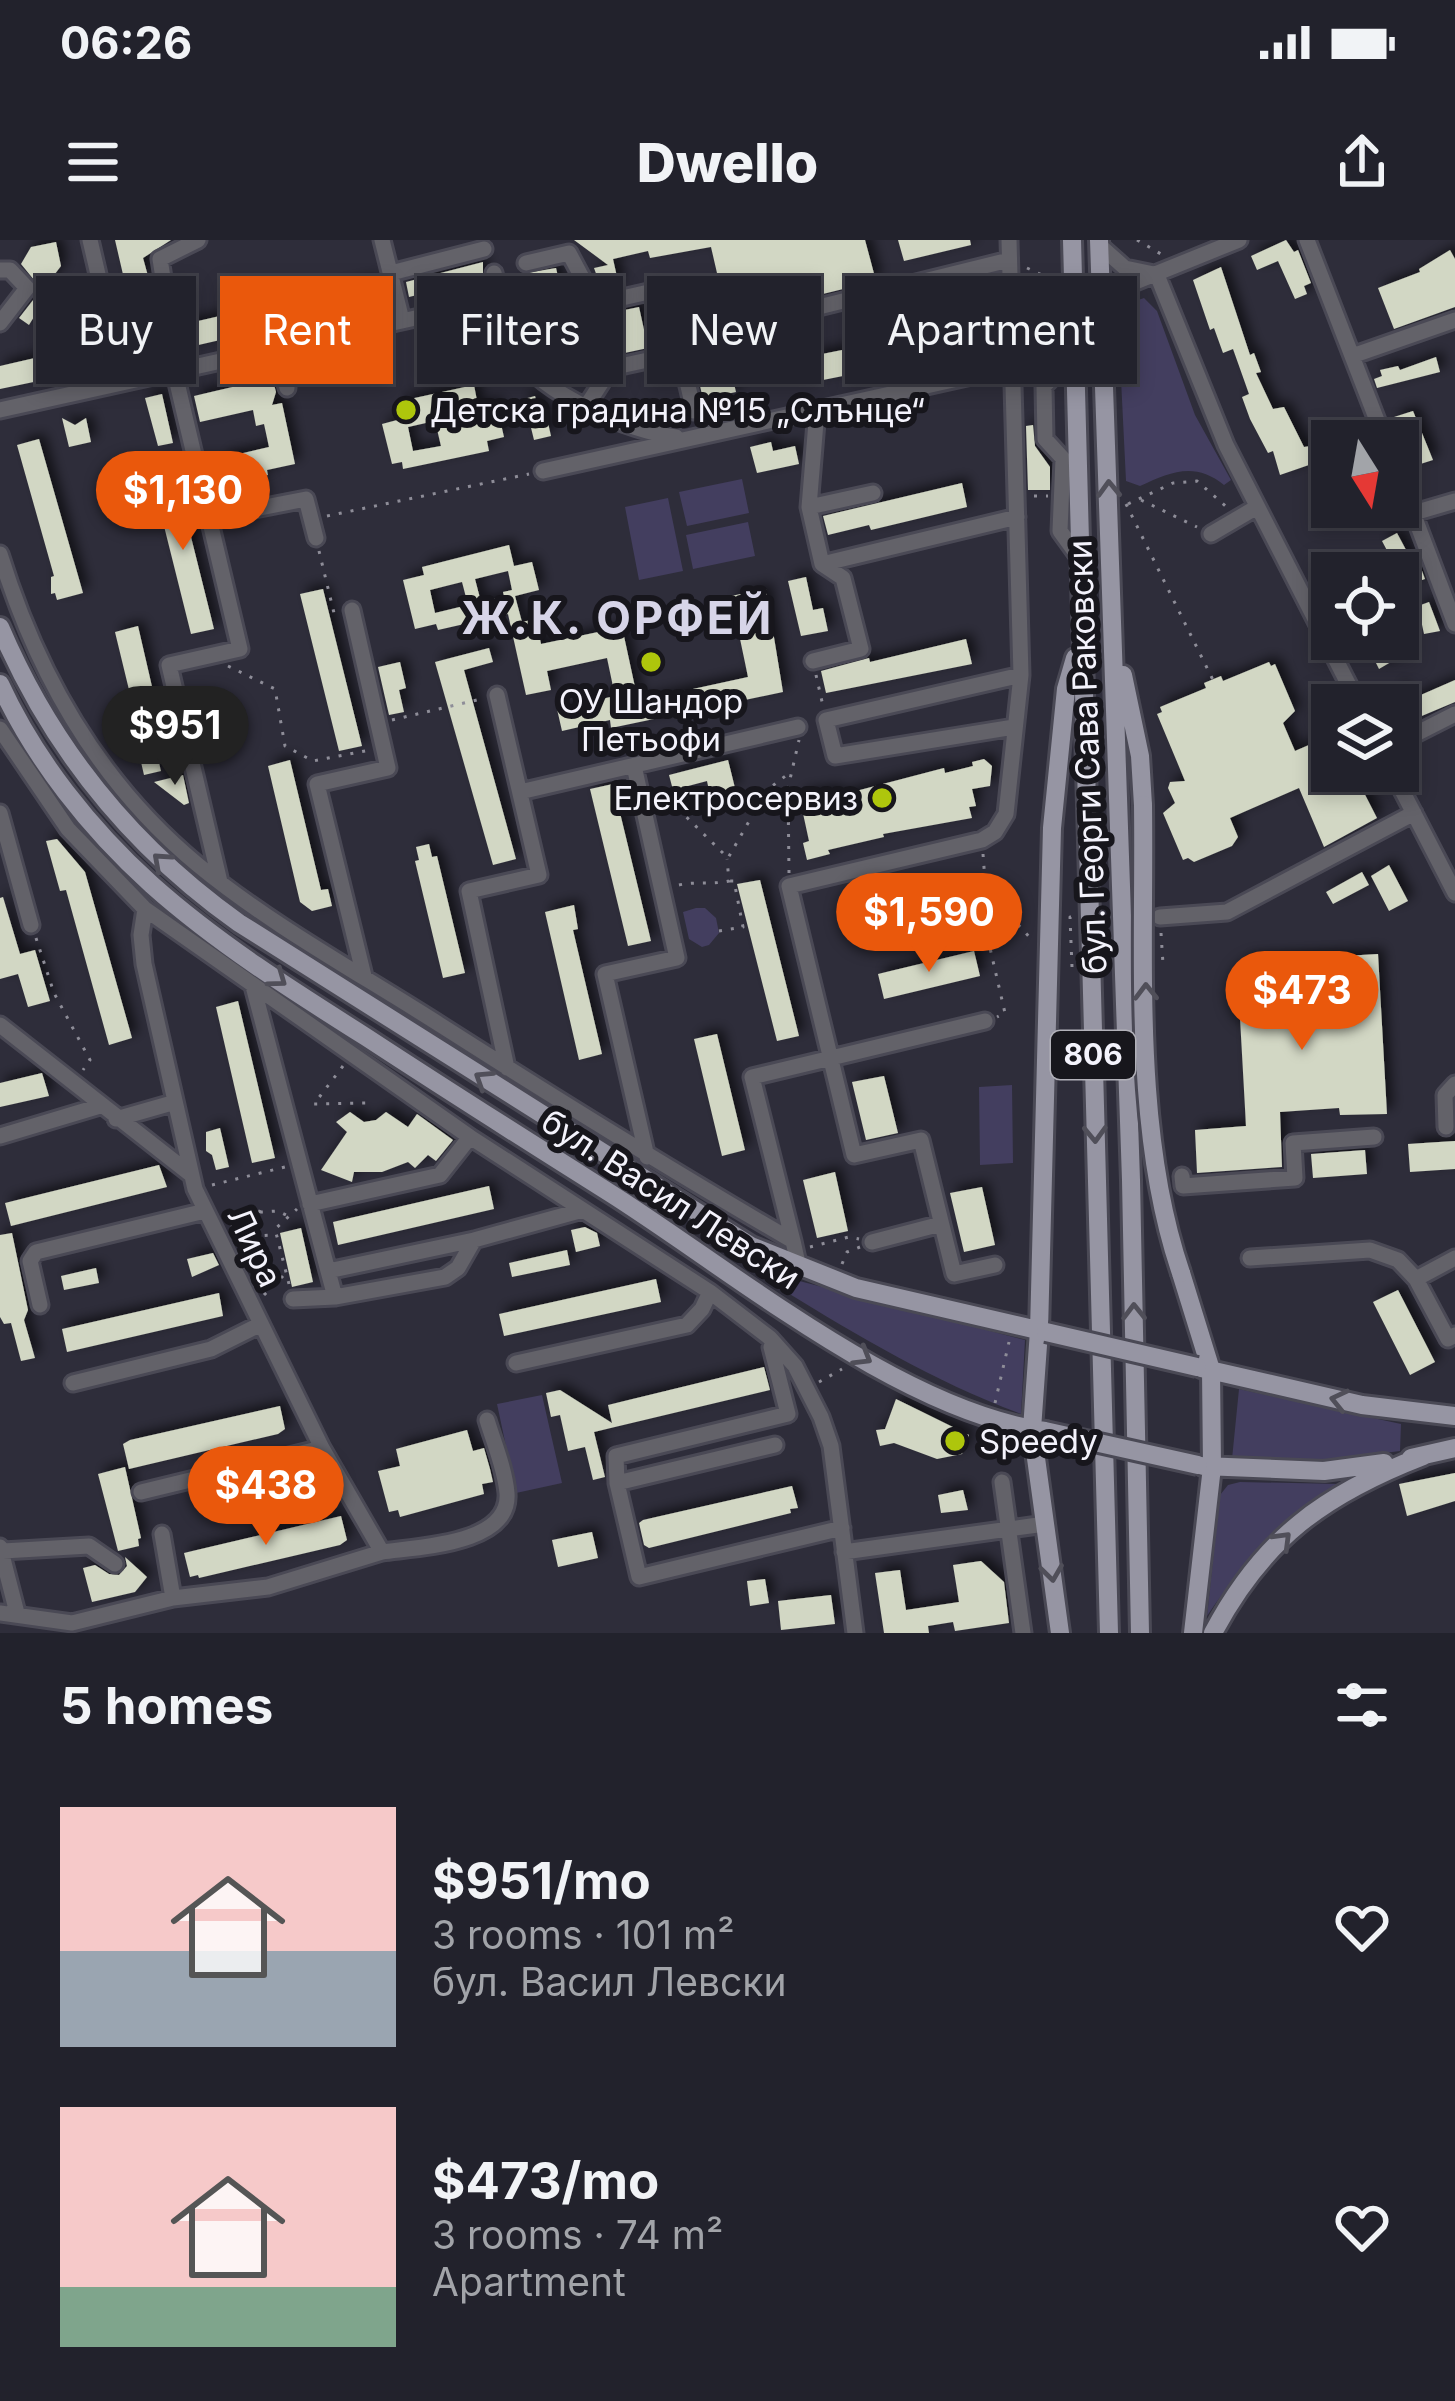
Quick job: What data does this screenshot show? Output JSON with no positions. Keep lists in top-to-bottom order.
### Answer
{
  "streets": {
    "main road": ["бул. Георги Сава Раковски", "806", "бул. Васил Левски"],
    "street": ["Лира"]
  },
  "districts": ["Ж.К. ОРФЕЙ"],
  "places": [
    "Детска градина №15 „Слънце“",
    "ОУ Шандор Петьофи",
    "Електросервиз",
    "Speedy"
  ],
  "north": "bottom",
  "page": {
    "status": "06:26",
    "header": "Dwello",
    "chip": [
      "Buy",
      "Rent",
      "Filters",
      "New",
      "Apartment"
    ],
    "price": [
      "$1,130",
      "$951",
      "$1,590",
      "$473",
      "$438"
    ],
    "heading": "5 homes",
    "list": [
      {
        "name": "$951/mo",
        "note": "3 rooms · 101 m² · бул. Васил Левски"
      },
      {
        "name": "$473/mo",
        "note": "3 rooms · 74 m² · Apartment"
      }
    ]
  }
}
